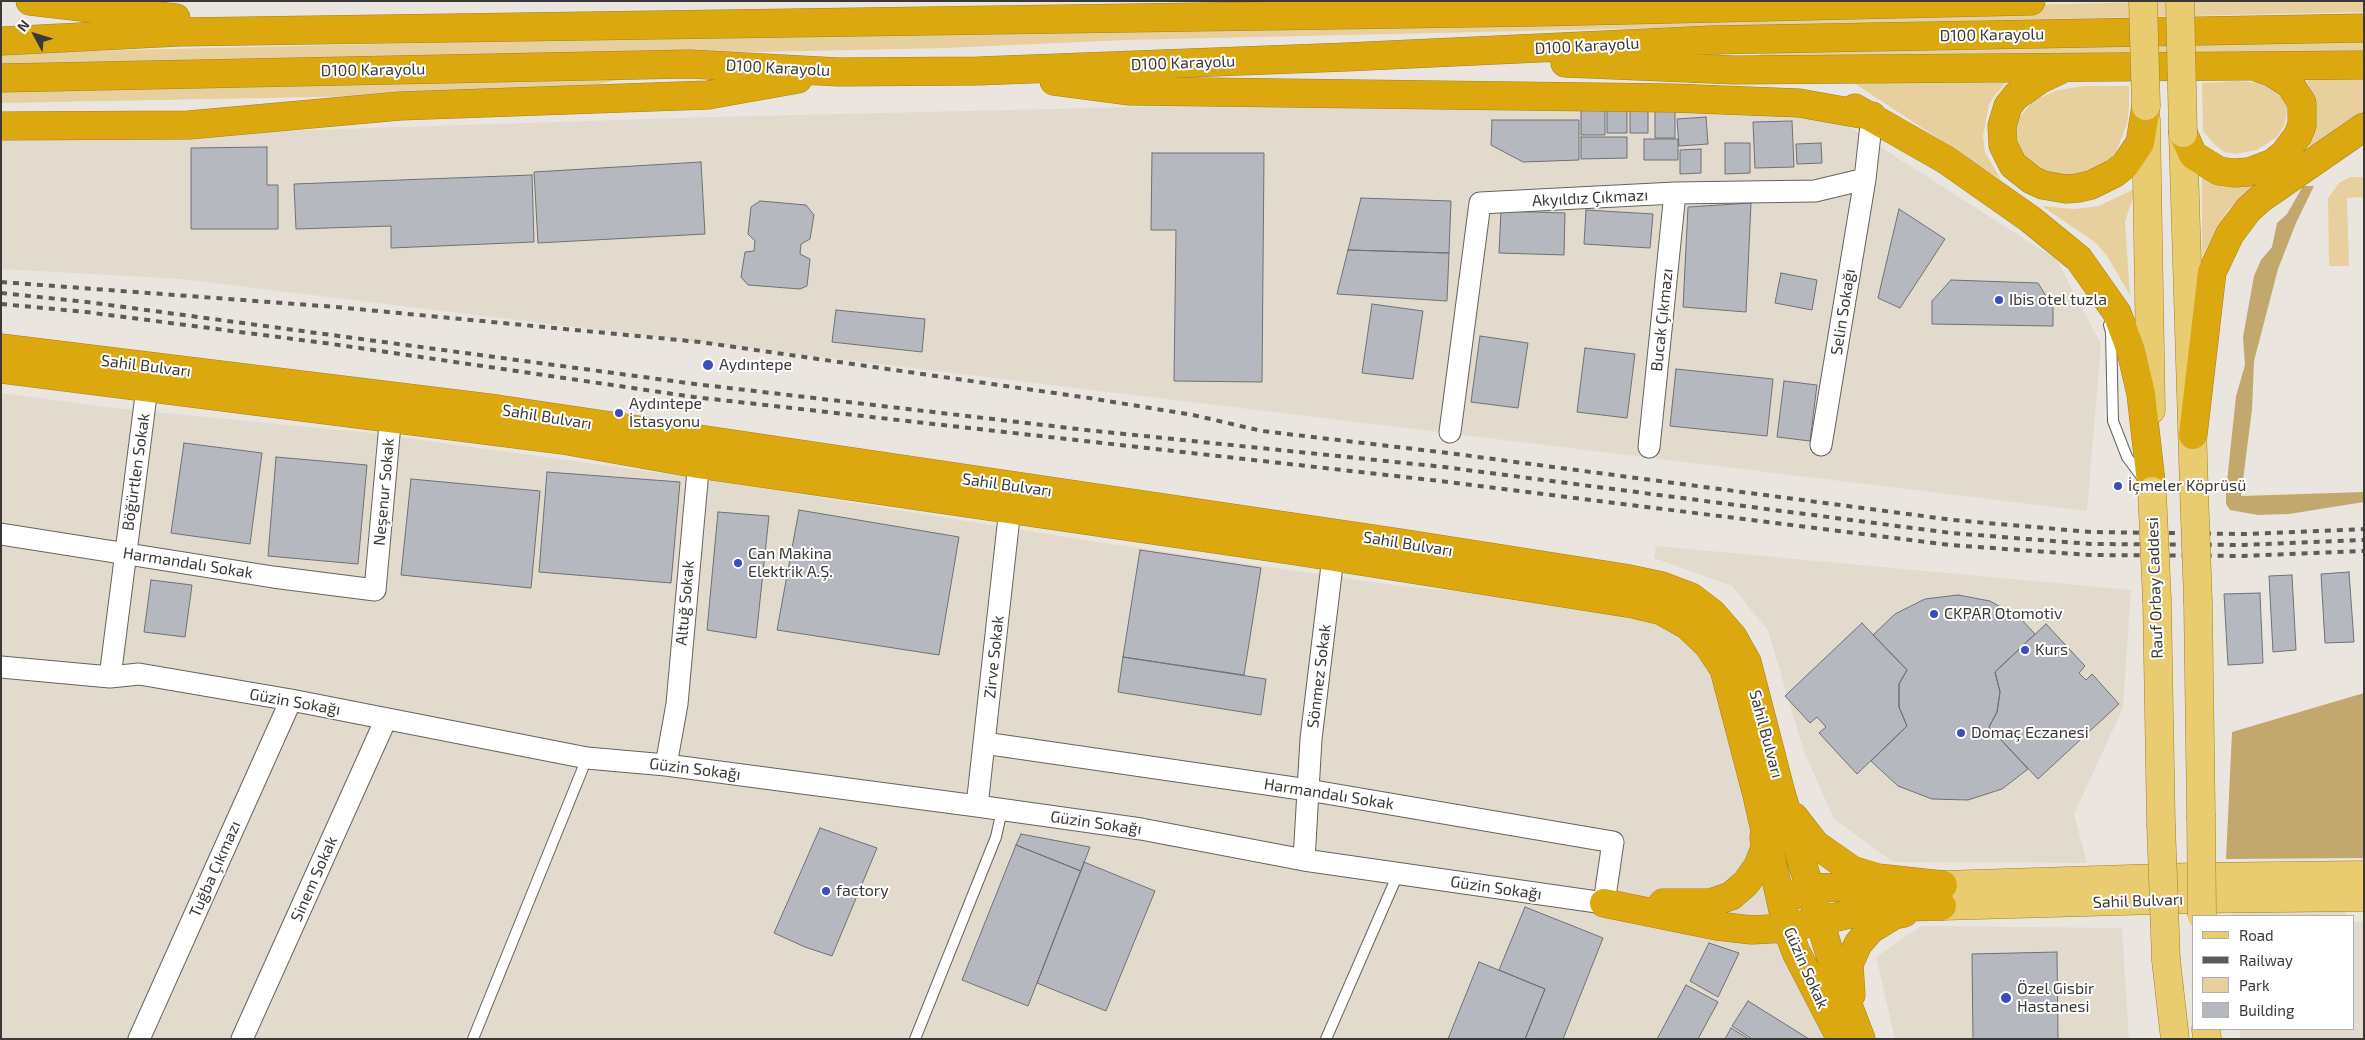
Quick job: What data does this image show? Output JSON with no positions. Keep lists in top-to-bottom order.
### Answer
{
  "streets": {
    "highway": ["D100 Karayolu", "Sahil Bulvarı", "Güzin Sokak"],
    "main road": ["Rauf Orbay Caddesi"],
    "street": [
      "Akyıldız Çıkmazı",
      "Selin Sokağı",
      "Bucak Çıkmazı",
      "Böğürtlen Sokak",
      "Neşenur Sokak",
      "Harmandalı Sokak",
      "Altuğ Sokak",
      "Zirve Sokak",
      "Sönmez Sokak",
      "Güzin Sokağı",
      "Tuğba Çıkmazı",
      "Sinem Sokak"
    ]
  },
  "crossings": [
    ["Akyıldız Çıkmazı", "Selin Sokağı"],
    ["Akyıldız Çıkmazı", "Bucak Çıkmazı"],
    ["Sahil Bulvarı", "Böğürtlen Sokak"],
    ["Sahil Bulvarı", "Neşenur Sokak"],
    ["Sahil Bulvarı", "Harmandalı Sokak"],
    ["Sahil Bulvarı", "Altuğ Sokak"],
    ["Sahil Bulvarı", "Zirve Sokak"],
    ["Sahil Bulvarı", "Sönmez Sokak"],
    ["Sahil Bulvarı", "Güzin Sokağı"],
    ["Sahil Bulvarı", "Güzin Sokak"],
    ["Böğürtlen Sokak", "Harmandalı Sokak"],
    ["Böğürtlen Sokak", "Güzin Sokağı"],
    ["Neşenur Sokak", "Harmandalı Sokak"],
    ["Harmandalı Sokak", "Zirve Sokak"],
    ["Harmandalı Sokak", "Sönmez Sokak"],
    ["Harmandalı Sokak", "Güzin Sokağı"],
    ["Altuğ Sokak", "Güzin Sokağı"],
    ["Zirve Sokak", "Güzin Sokağı"],
    ["Sönmez Sokak", "Güzin Sokağı"],
    ["Güzin Sokağı", "Tuğba Çıkmazı"],
    ["Güzin Sokağı", "Sinem Sokak"]
  ],
  "places": [
    "Ibis otel tuzla",
    "Aydıntepe",
    "Aydıntepe İstasyonu",
    "İçmeler Köprüsü",
    "Can Makina Elektrik A.Ş.",
    "CKPAR Otomotiv",
    "Kurs",
    "Domaç Eczanesi",
    "factory",
    "Özel Gisbir Hastanesi"
  ],
  "legend": [
    "Road",
    "Railway",
    "Park",
    "Building"
  ],
  "north": "top left"
}
